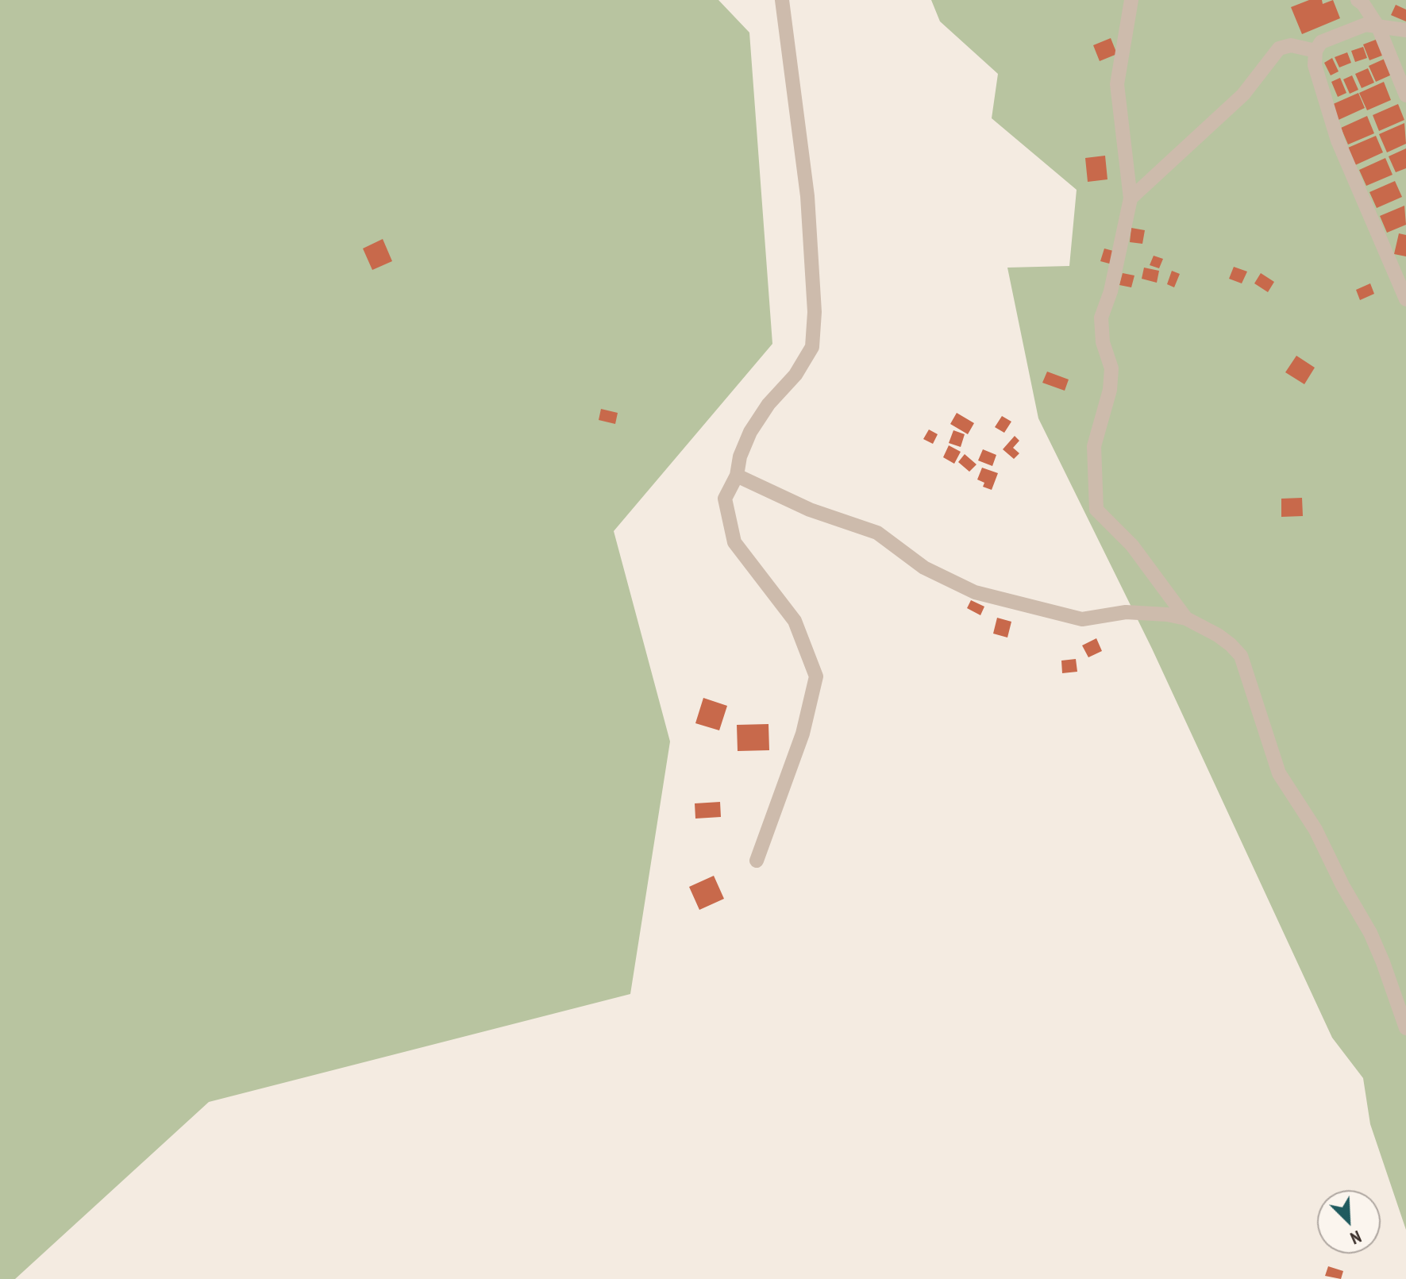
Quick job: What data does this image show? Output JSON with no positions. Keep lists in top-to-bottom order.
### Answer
{
  "north": "bottom right"
}
